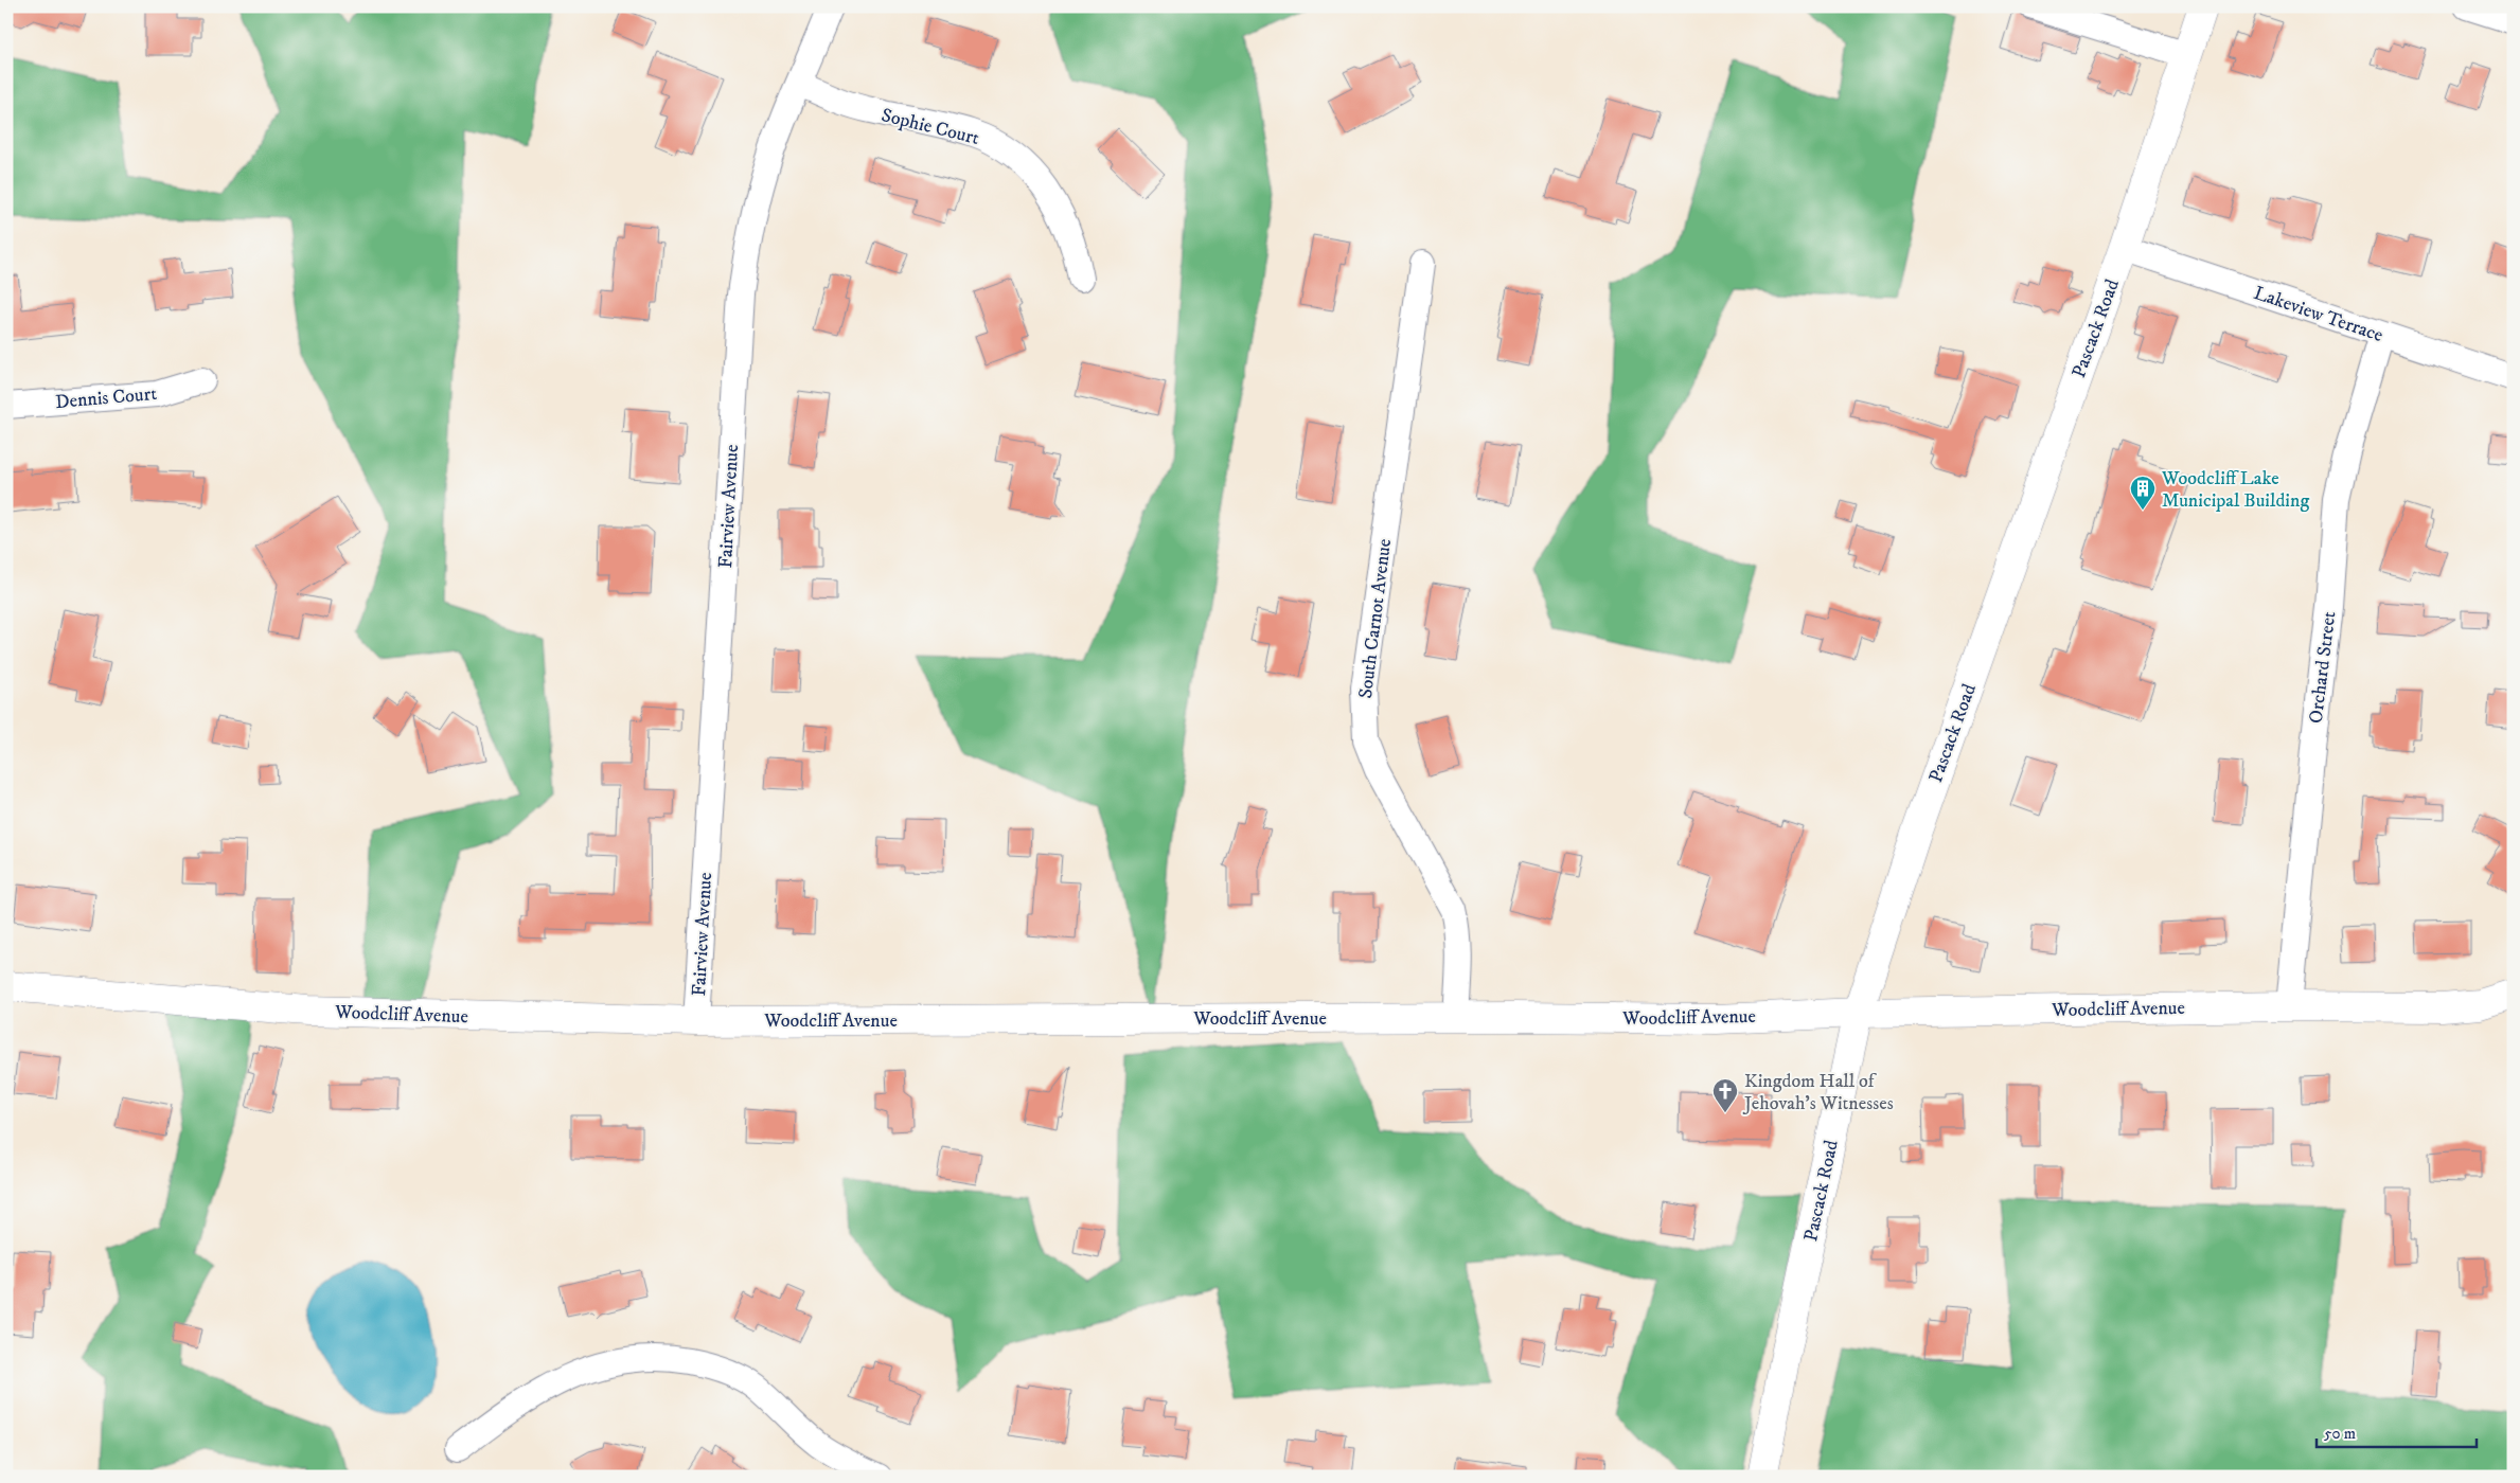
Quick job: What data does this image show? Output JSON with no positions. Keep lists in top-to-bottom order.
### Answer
{
  "streets": {
    "main road": ["Pascack Road", "Woodcliff Avenue"],
    "street": [
      "Sophie Court",
      "Lakeview Terrace",
      "Dennis Court",
      "Fairview Avenue",
      "South Carnot Avenue",
      "Orchard Street"
    ]
  },
  "crossings": [
    ["Sophie Court", "Fairview Avenue"],
    ["Lakeview Terrace", "Pascack Road"],
    ["Lakeview Terrace", "Orchard Street"],
    ["Pascack Road", "Woodcliff Avenue"],
    ["Fairview Avenue", "Woodcliff Avenue"],
    ["South Carnot Avenue", "Woodcliff Avenue"],
    ["Orchard Street", "Woodcliff Avenue"]
  ],
  "places": {
    "building": ["Woodcliff Lake Municipal Building"],
    "church": ["Kingdom Hall of Jehovah's Witnesses"]
  },
  "scale_bar": "50 m"
}
